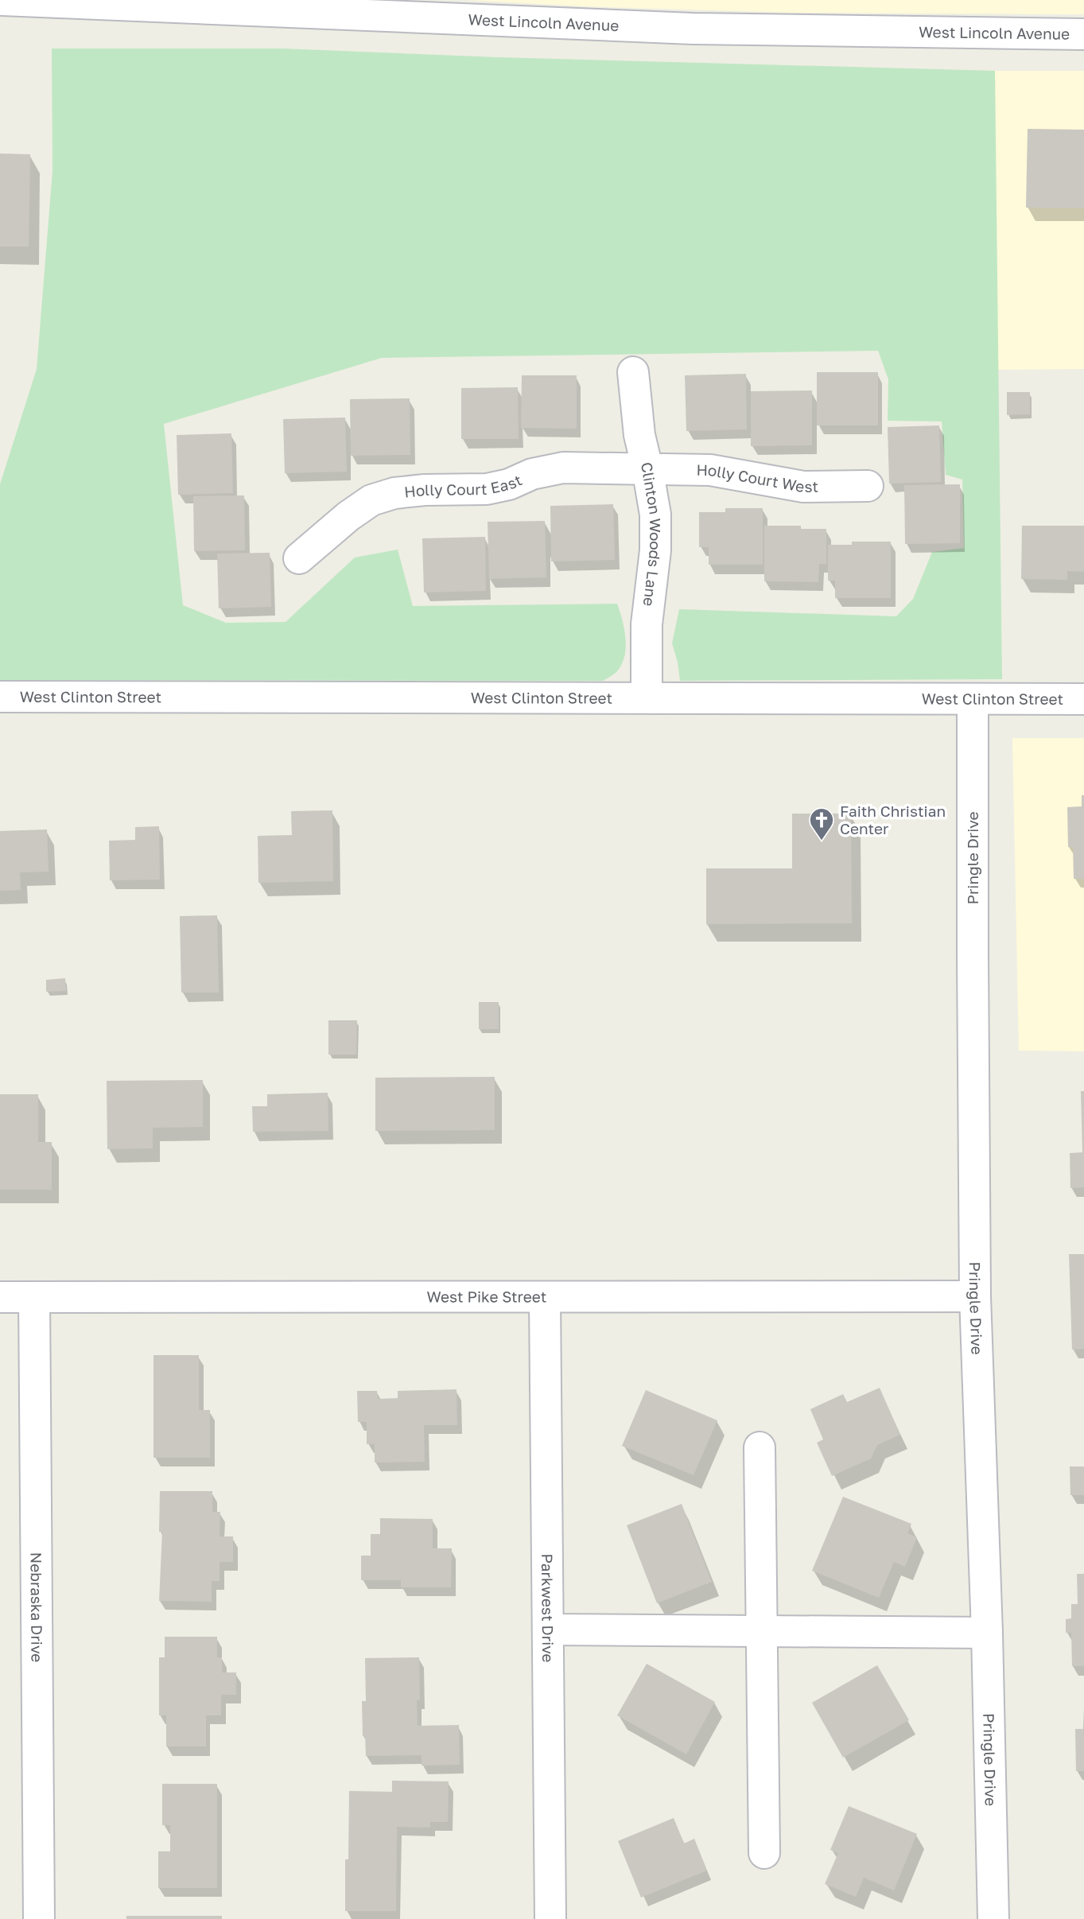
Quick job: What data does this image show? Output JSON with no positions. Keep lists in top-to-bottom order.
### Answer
{
  "streets": {
    "street": [
      "West Lincoln Avenue",
      "Holly Court West",
      "Holly Court East",
      "Clinton Woods Lane",
      "West Clinton Street",
      "Pringle Drive",
      "West Pike Street",
      "Nebraska Drive",
      "Parkwest Drive"
    ]
  },
  "crossings": [
    ["Holly Court West", "Holly Court East"],
    ["Holly Court West", "Clinton Woods Lane"],
    ["Holly Court East", "Clinton Woods Lane"],
    ["Clinton Woods Lane", "West Clinton Street"],
    ["West Clinton Street", "Pringle Drive"],
    ["Pringle Drive", "West Pike Street"],
    ["West Pike Street", "Nebraska Drive"],
    ["West Pike Street", "Parkwest Drive"]
  ],
  "places": {
    "church": ["Faith Christian Center"]
  }
}
